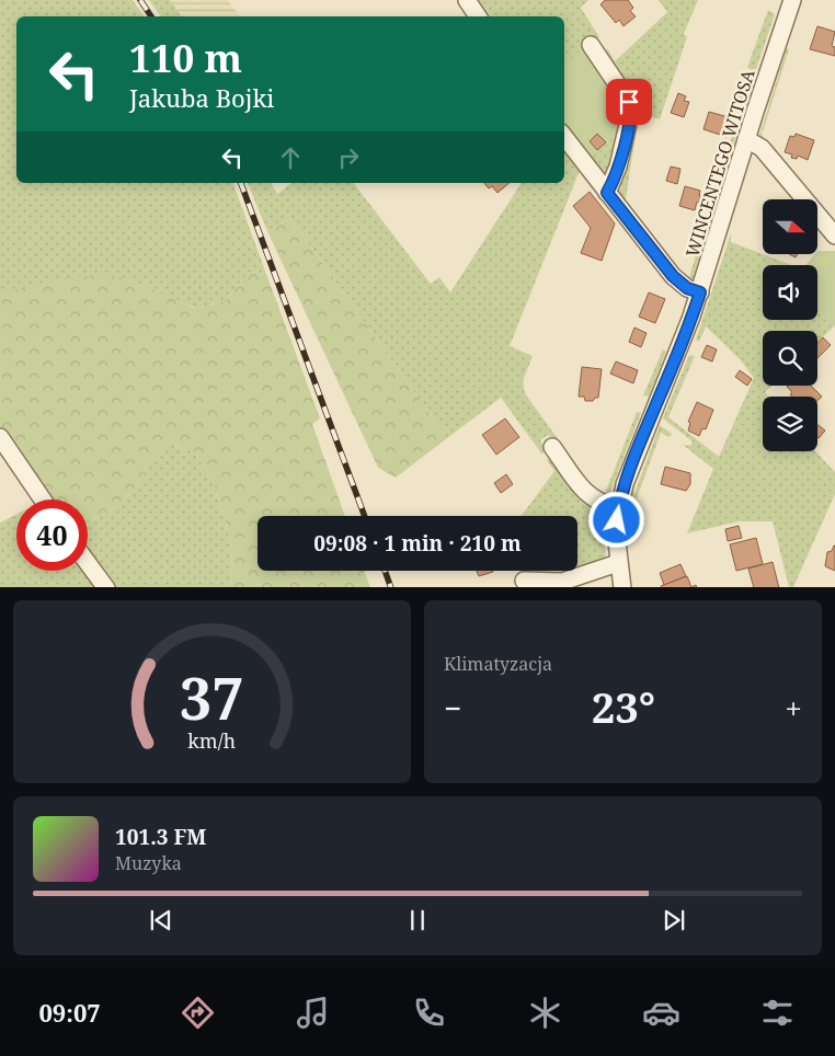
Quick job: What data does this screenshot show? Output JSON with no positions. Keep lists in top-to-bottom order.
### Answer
{
  "streets": {
    "street": ["WINCENTEGO WITOSA"]
  },
  "north": "right",
  "page": {
    "turn": ["110 m", "Jakuba Bojki"],
    "limit": "40",
    "trip": "09:08 · 1 min · 210 m",
    "tile": "Klimatyzacja",
    "heat": ["−", "23°", "+"],
    "song": ["101.3 FM", "Muzyka"],
    "tabs": "09:07",
    "gauge": ["37", "km/h"]
  }
}
